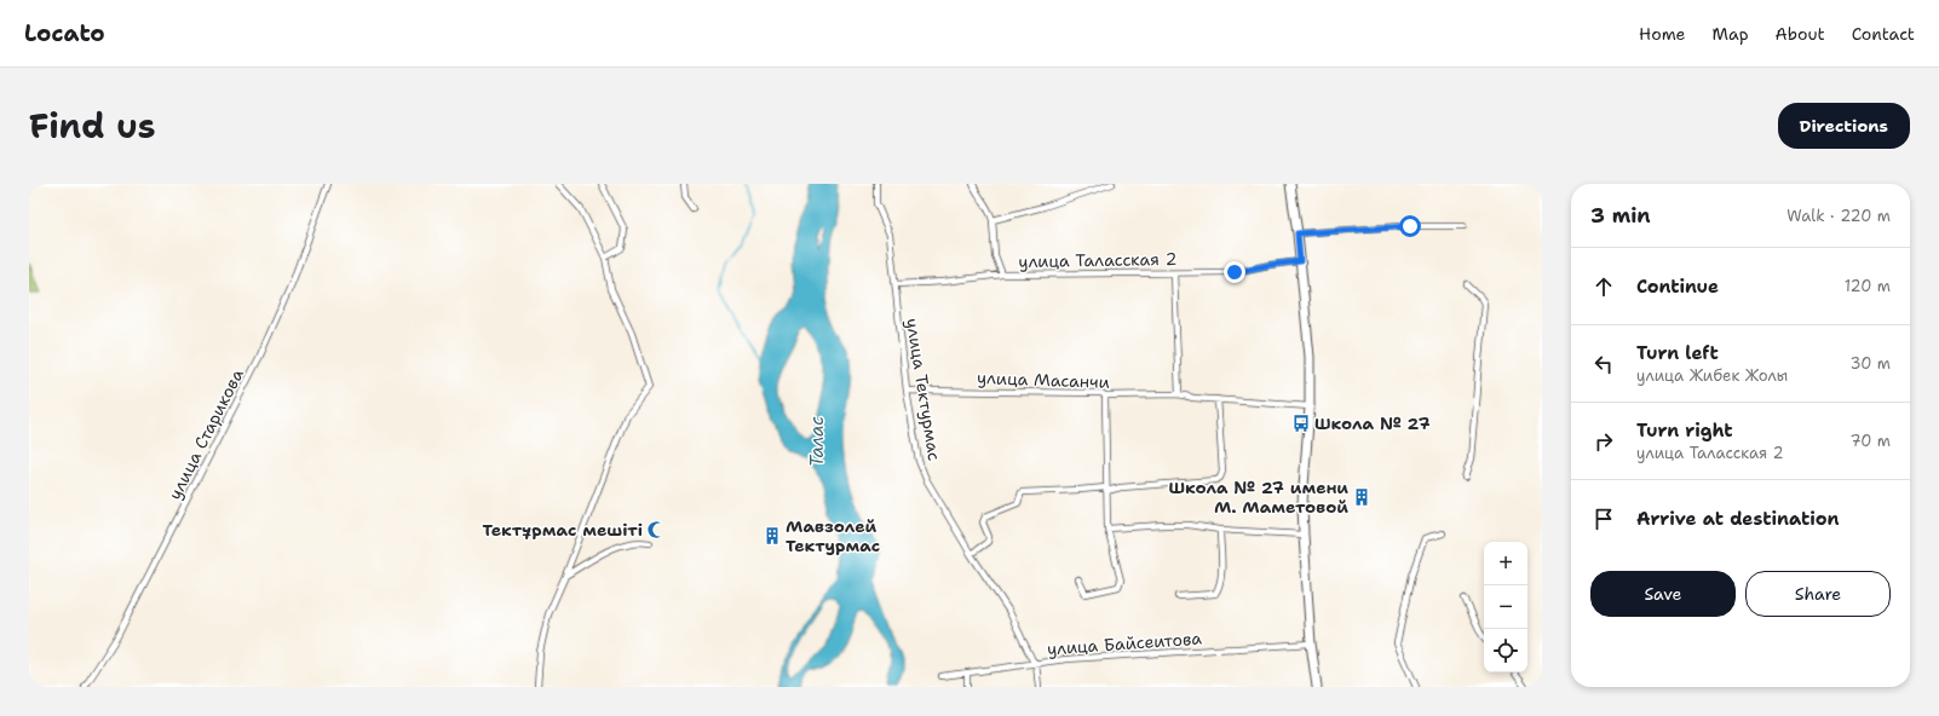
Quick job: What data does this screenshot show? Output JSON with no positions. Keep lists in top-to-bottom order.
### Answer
{
  "streets": {
    "street": [
      "улица Таласская 2",
      "улица Масанчи",
      "улица Тектурмас",
      "улица Старикова",
      "улица Байсеитова"
    ]
  },
  "crossings": [
    ["улица Таласская 2", "улица Тектурмас"],
    ["улица Масанчи", "улица Тектурмас"],
    ["улица Тектурмас", "улица Байсеитова"]
  ],
  "water": ["Талас"],
  "places": {
    "bus stop": ["Школа № 27"],
    "building": ["Школа № 27 имени М. Маметовой", "Мавзолей Тектурмас"],
    "mosque": ["Тектұрмас мешіті"]
  },
  "page": {
    "header": "Locato",
    "nav": [
      "Home",
      "Map",
      "About",
      "Contact"
    ],
    "title": "Find us",
    "buttons": [
      "Directions",
      ["Save", "Share"]
    ],
    "heading": ["3 min", "Walk · 220 m"],
    "list": [
      ["Continue", "120 m"],
      ["Turn left", "улица Жибек Жолы", "30 m"],
      ["Turn right", "улица Таласская 2", "70 m"],
      "Arrive at destination"
    ],
    "map_buttons": ["+", "−"]
  }
}
